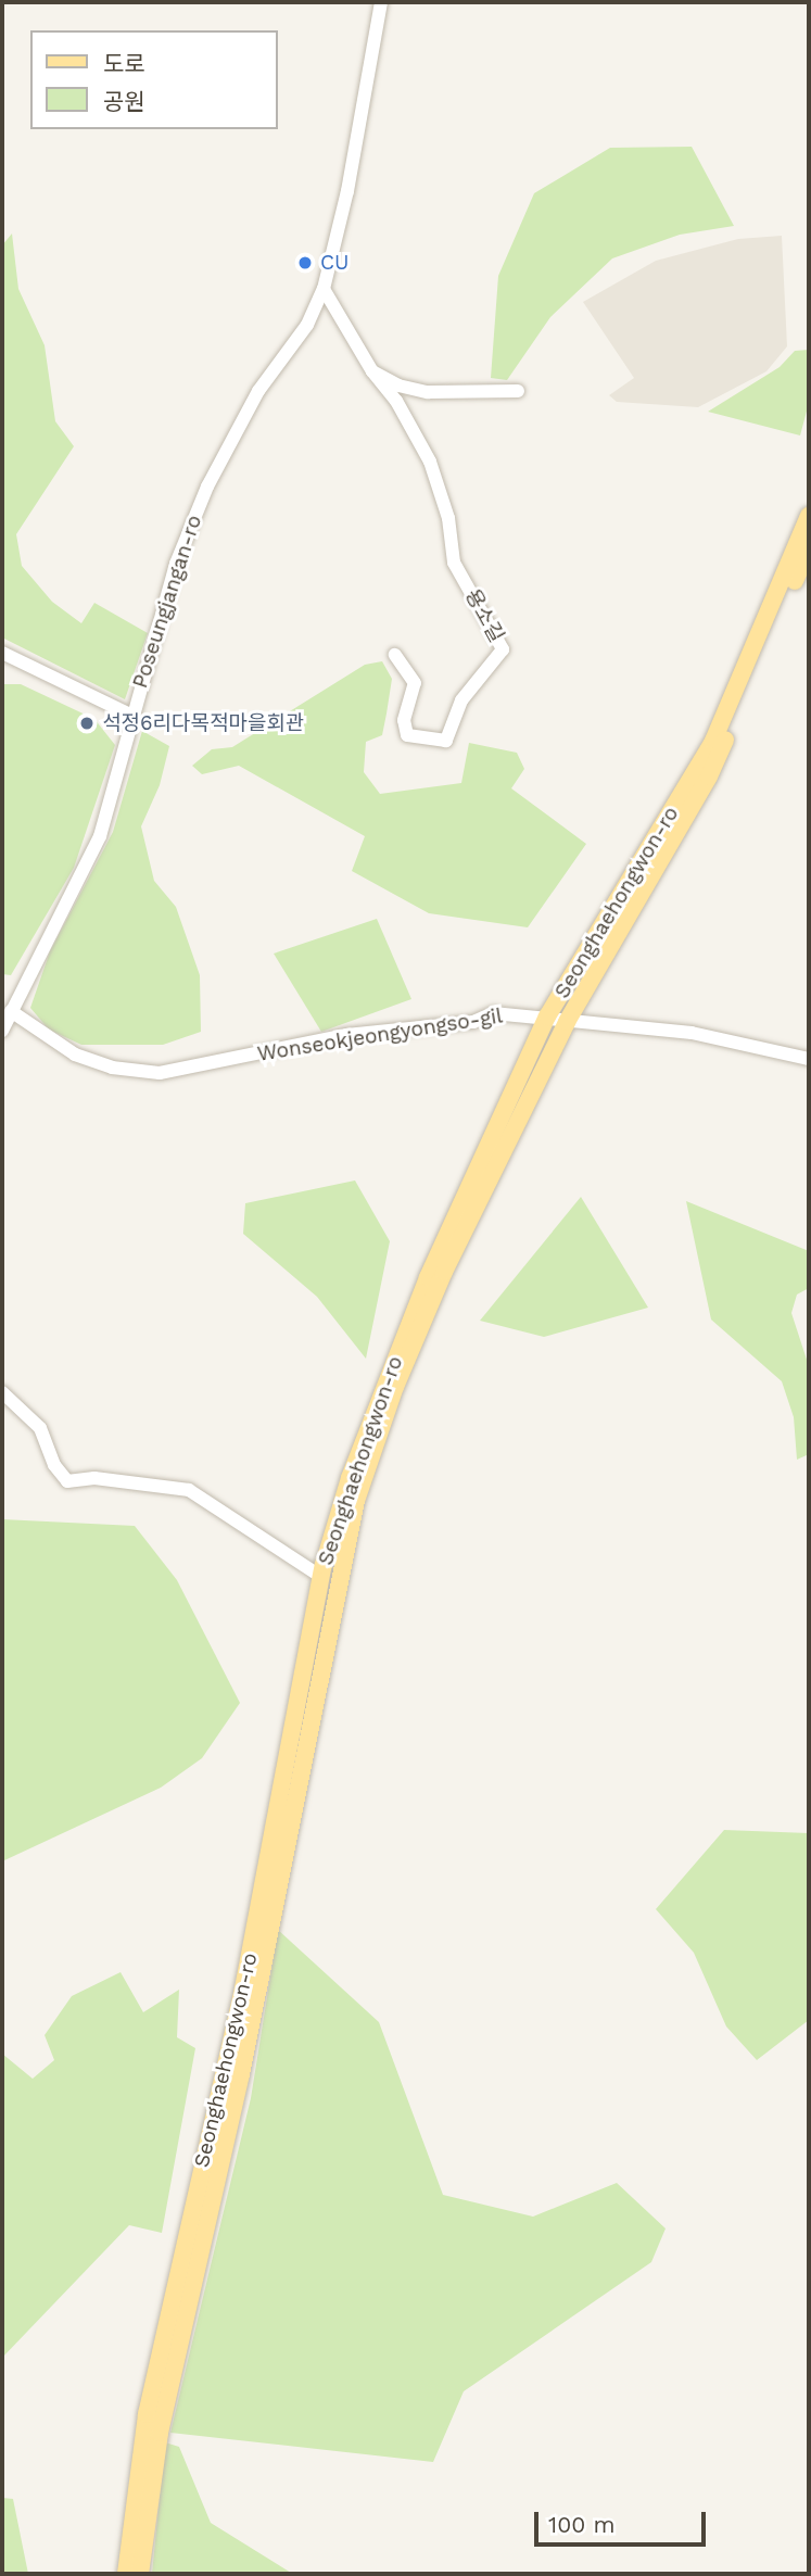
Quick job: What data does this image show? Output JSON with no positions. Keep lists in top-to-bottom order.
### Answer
{
  "streets": {
    "main road": ["Seonghaehongwon-ro"],
    "street": ["Poseungjangan-ro", "용소길", "Wonseokjeongyongso-gil"]
  },
  "crossings": [
    ["Poseungjangan-ro", "용소길"],
    ["Poseungjangan-ro", "Wonseokjeongyongso-gil"],
    ["Seonghaehongwon-ro", "Wonseokjeongyongso-gil"]
  ],
  "places": ["CU", "석정6리다목적마을회관"],
  "legend": ["도로", "공원"],
  "scale_bar": "100 m"
}
